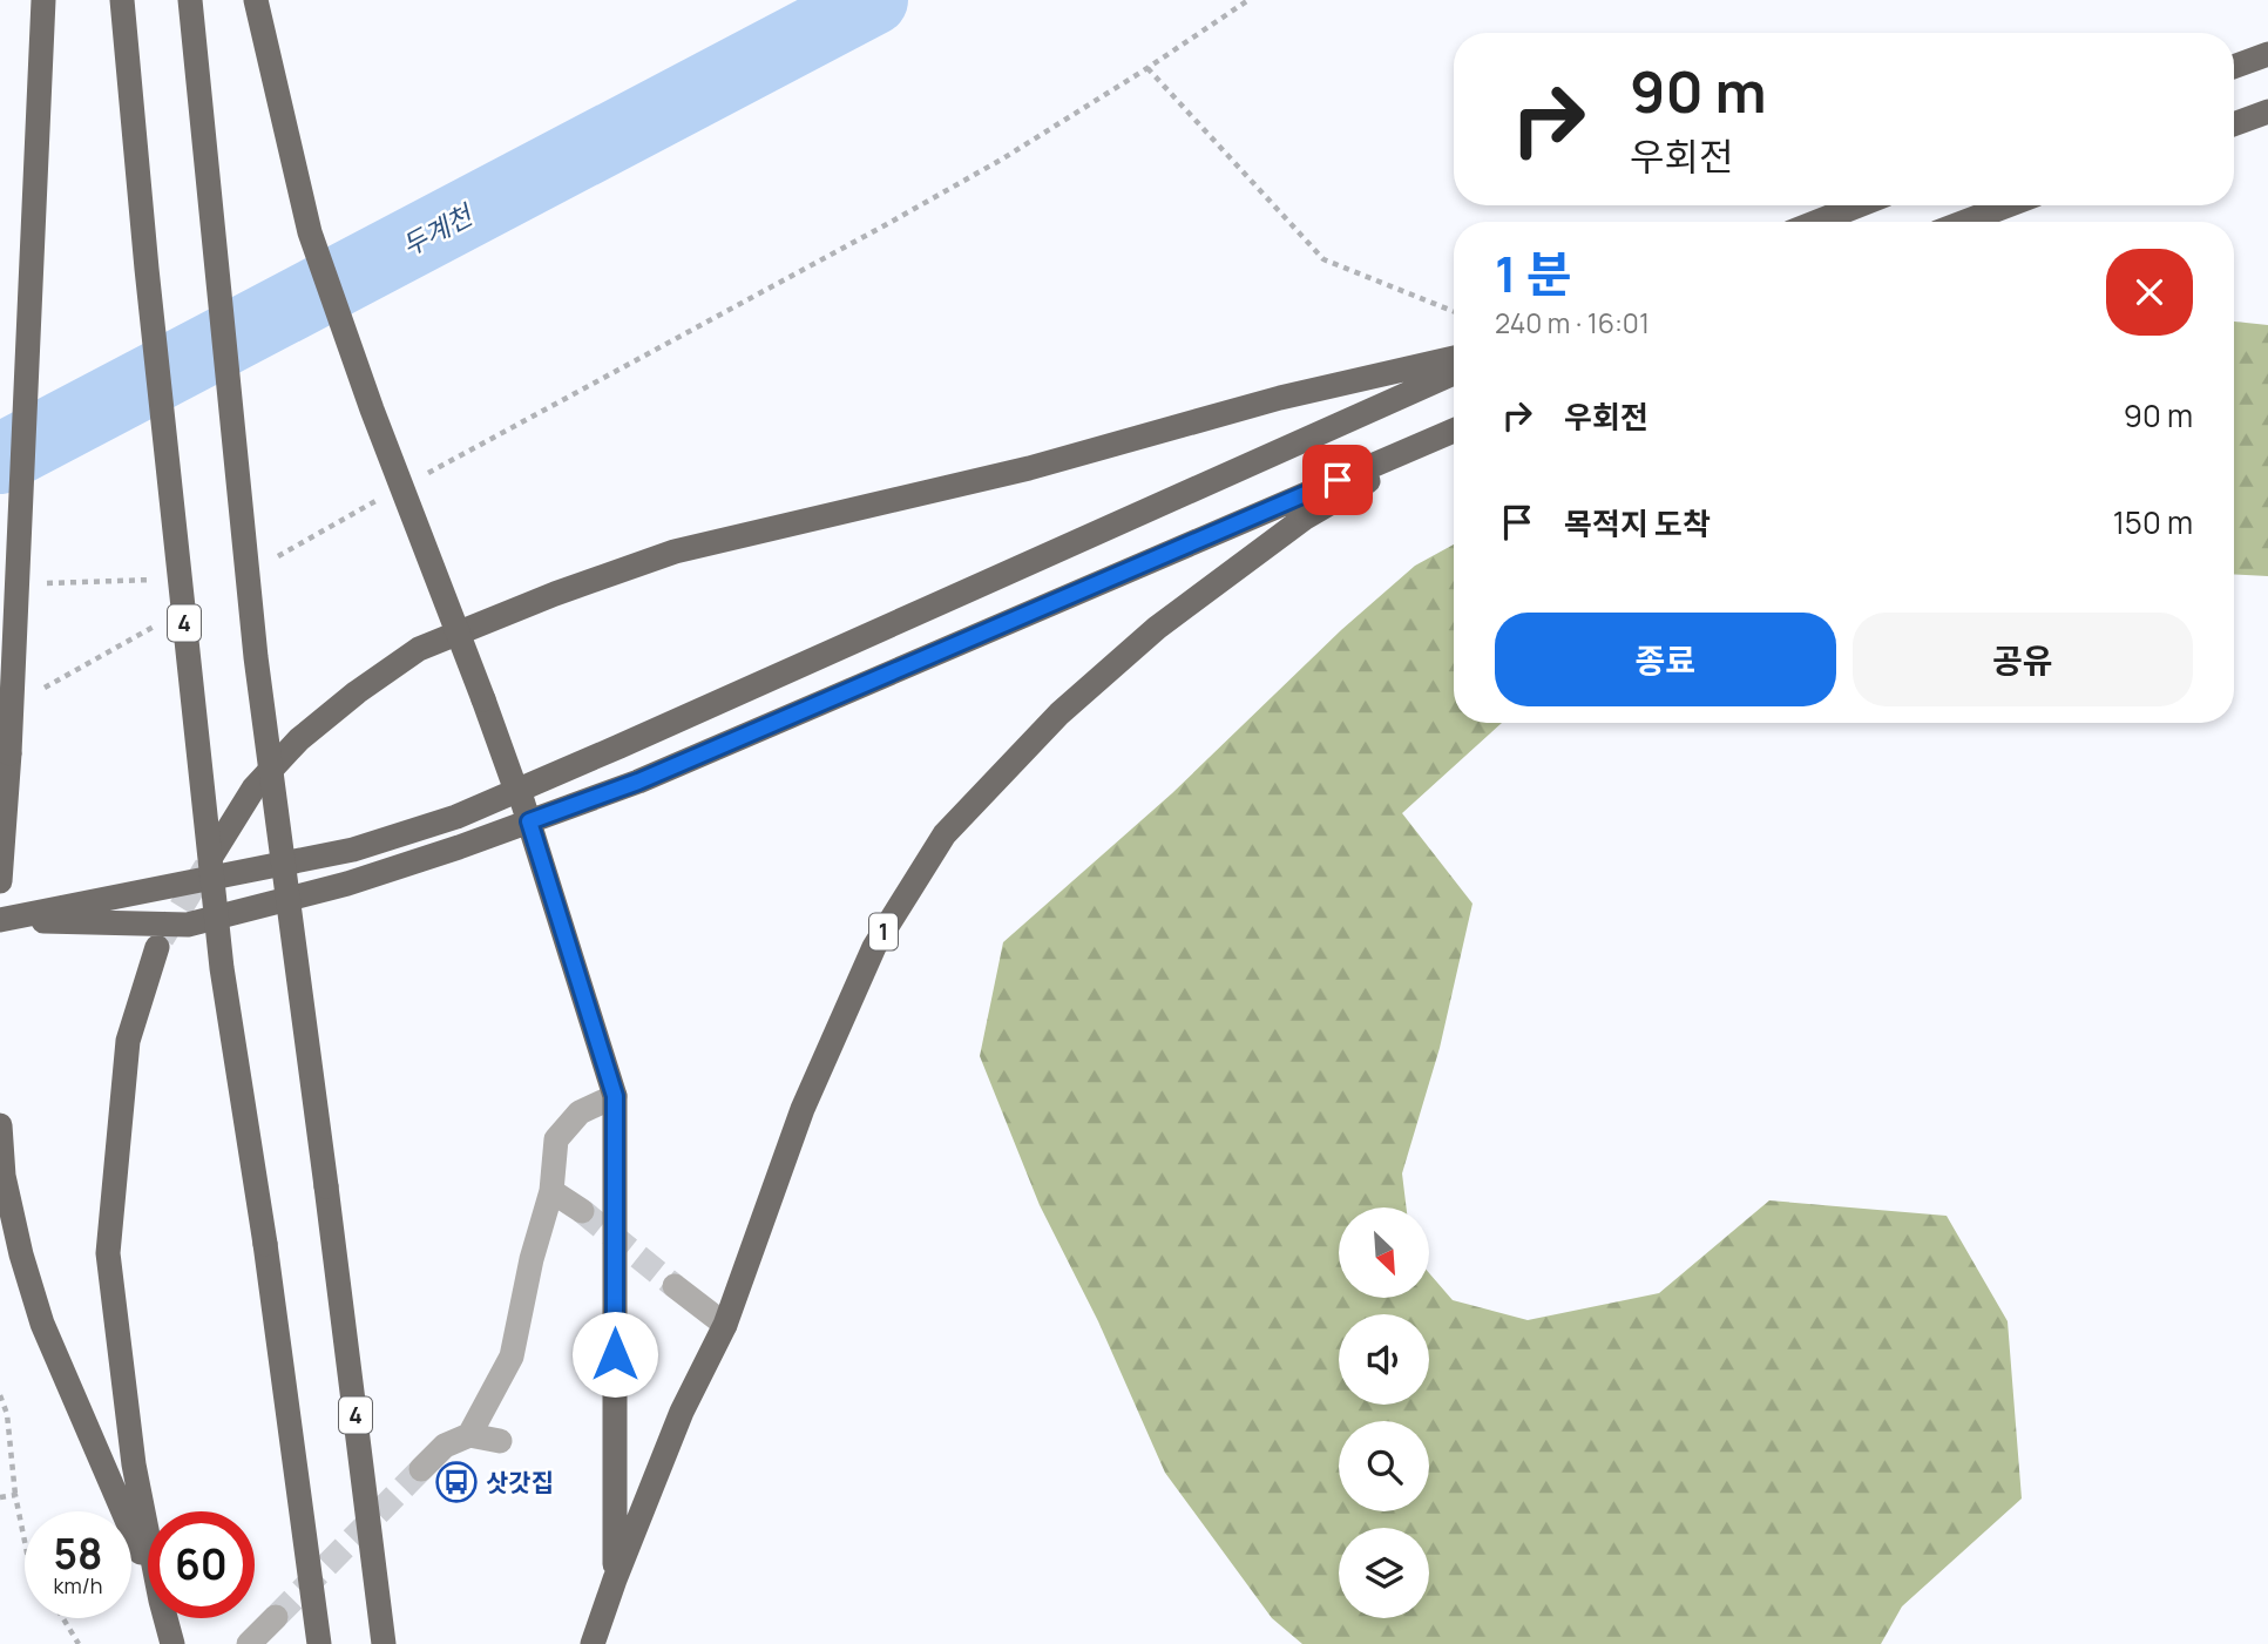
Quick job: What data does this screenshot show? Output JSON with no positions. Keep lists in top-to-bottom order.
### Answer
{
  "streets": {
    "main road": ["4", "1"]
  },
  "water": ["두계천"],
  "places": {
    "bus stop": ["삿갓집"]
  },
  "north": "bottom right",
  "page": {
    "turn": ["90 m", "우회전"],
    "heading": ["1 분", "240 m · 16:01"],
    "list": [
      {
        "name": "우회전",
        "value": "90 m"
      },
      {
        "name": "목적지 도착",
        "value": "150 m"
      }
    ],
    "buttons": ["종료", "공유"],
    "speed": "58 km/h",
    "limit": "60"
  }
}
